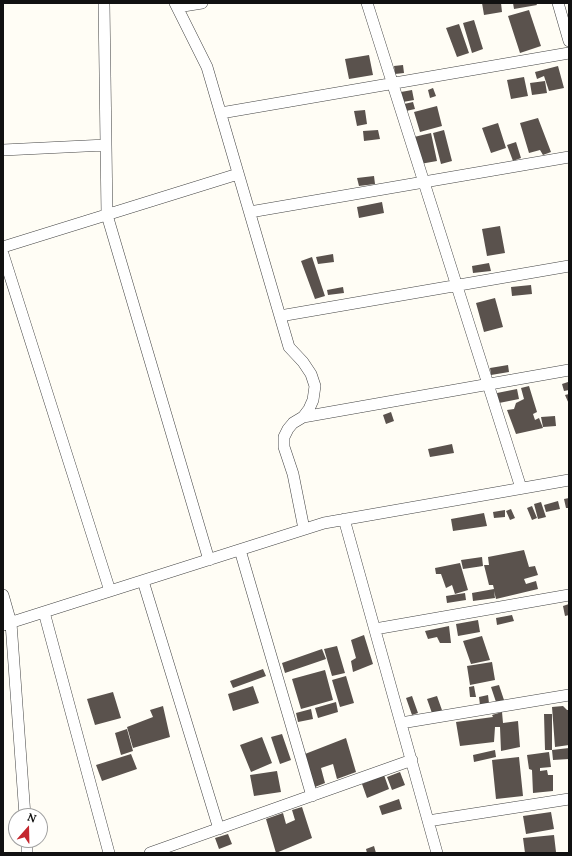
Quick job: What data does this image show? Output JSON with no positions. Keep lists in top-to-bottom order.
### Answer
{
  "north": "top"
}
